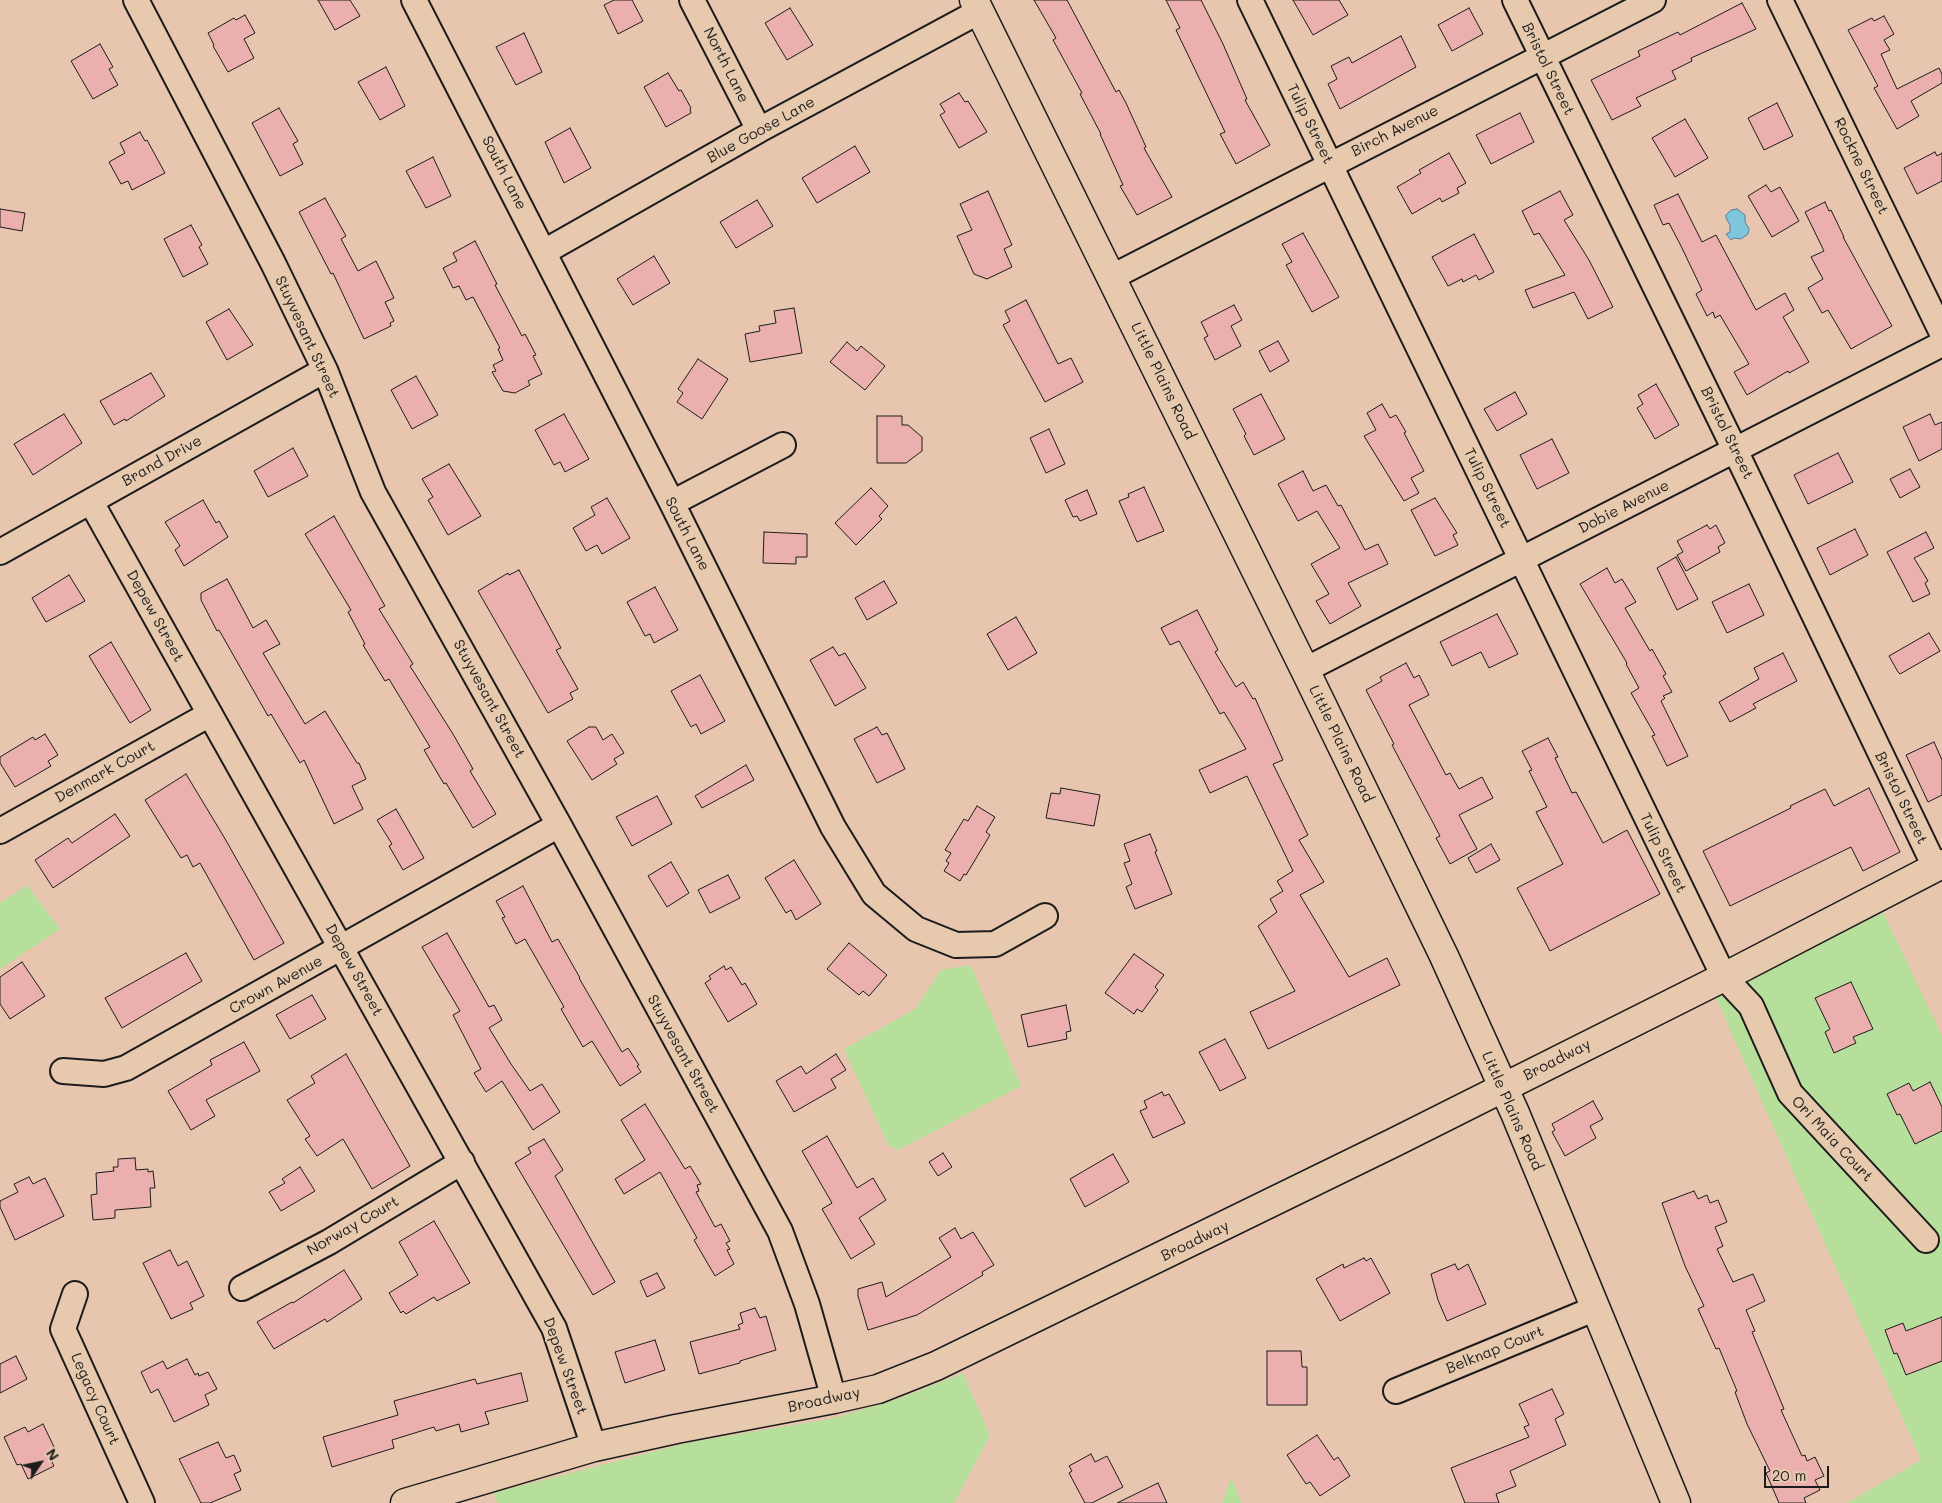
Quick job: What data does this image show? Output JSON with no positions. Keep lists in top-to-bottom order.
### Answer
{
  "streets": {
    "main road": ["Little Plains Road", "Broadway"],
    "street": [
      "North Lane",
      "Bristol Street",
      "Tulip Street",
      "Blue Goose Lane",
      "Birch Avenue",
      "Rockne Street",
      "South Lane",
      "Stuyvesant Street",
      "Brand Drive",
      "Dobie Avenue",
      "Depew Street",
      "Denmark Court",
      "Crown Avenue",
      "Ori Maia Court",
      "Norway Court",
      "Belknap Court",
      "Legacy Court"
    ]
  },
  "crossings": [
    ["North Lane", "Blue Goose Lane"],
    ["Bristol Street", "Birch Avenue"],
    ["Bristol Street", "Dobie Avenue"],
    ["Bristol Street", "Broadway"],
    ["Tulip Street", "Birch Avenue"],
    ["Tulip Street", "Dobie Avenue"],
    ["Tulip Street", "Broadway"],
    ["Tulip Street", "Ori Maia Court"],
    ["Blue Goose Lane", "South Lane"],
    ["Blue Goose Lane", "Little Plains Road"],
    ["Birch Avenue", "Little Plains Road"],
    ["Stuyvesant Street", "Brand Drive"],
    ["Stuyvesant Street", "Crown Avenue"],
    ["Stuyvesant Street", "Broadway"],
    ["Little Plains Road", "Dobie Avenue"],
    ["Little Plains Road", "Broadway"],
    ["Little Plains Road", "Belknap Court"],
    ["Brand Drive", "Depew Street"],
    ["Depew Street", "Denmark Court"],
    ["Depew Street", "Crown Avenue"],
    ["Depew Street", "Broadway"],
    ["Depew Street", "Norway Court"],
    ["Broadway", "Ori Maia Court"]
  ],
  "scale_bar": "20 m",
  "north": "top right"
}
